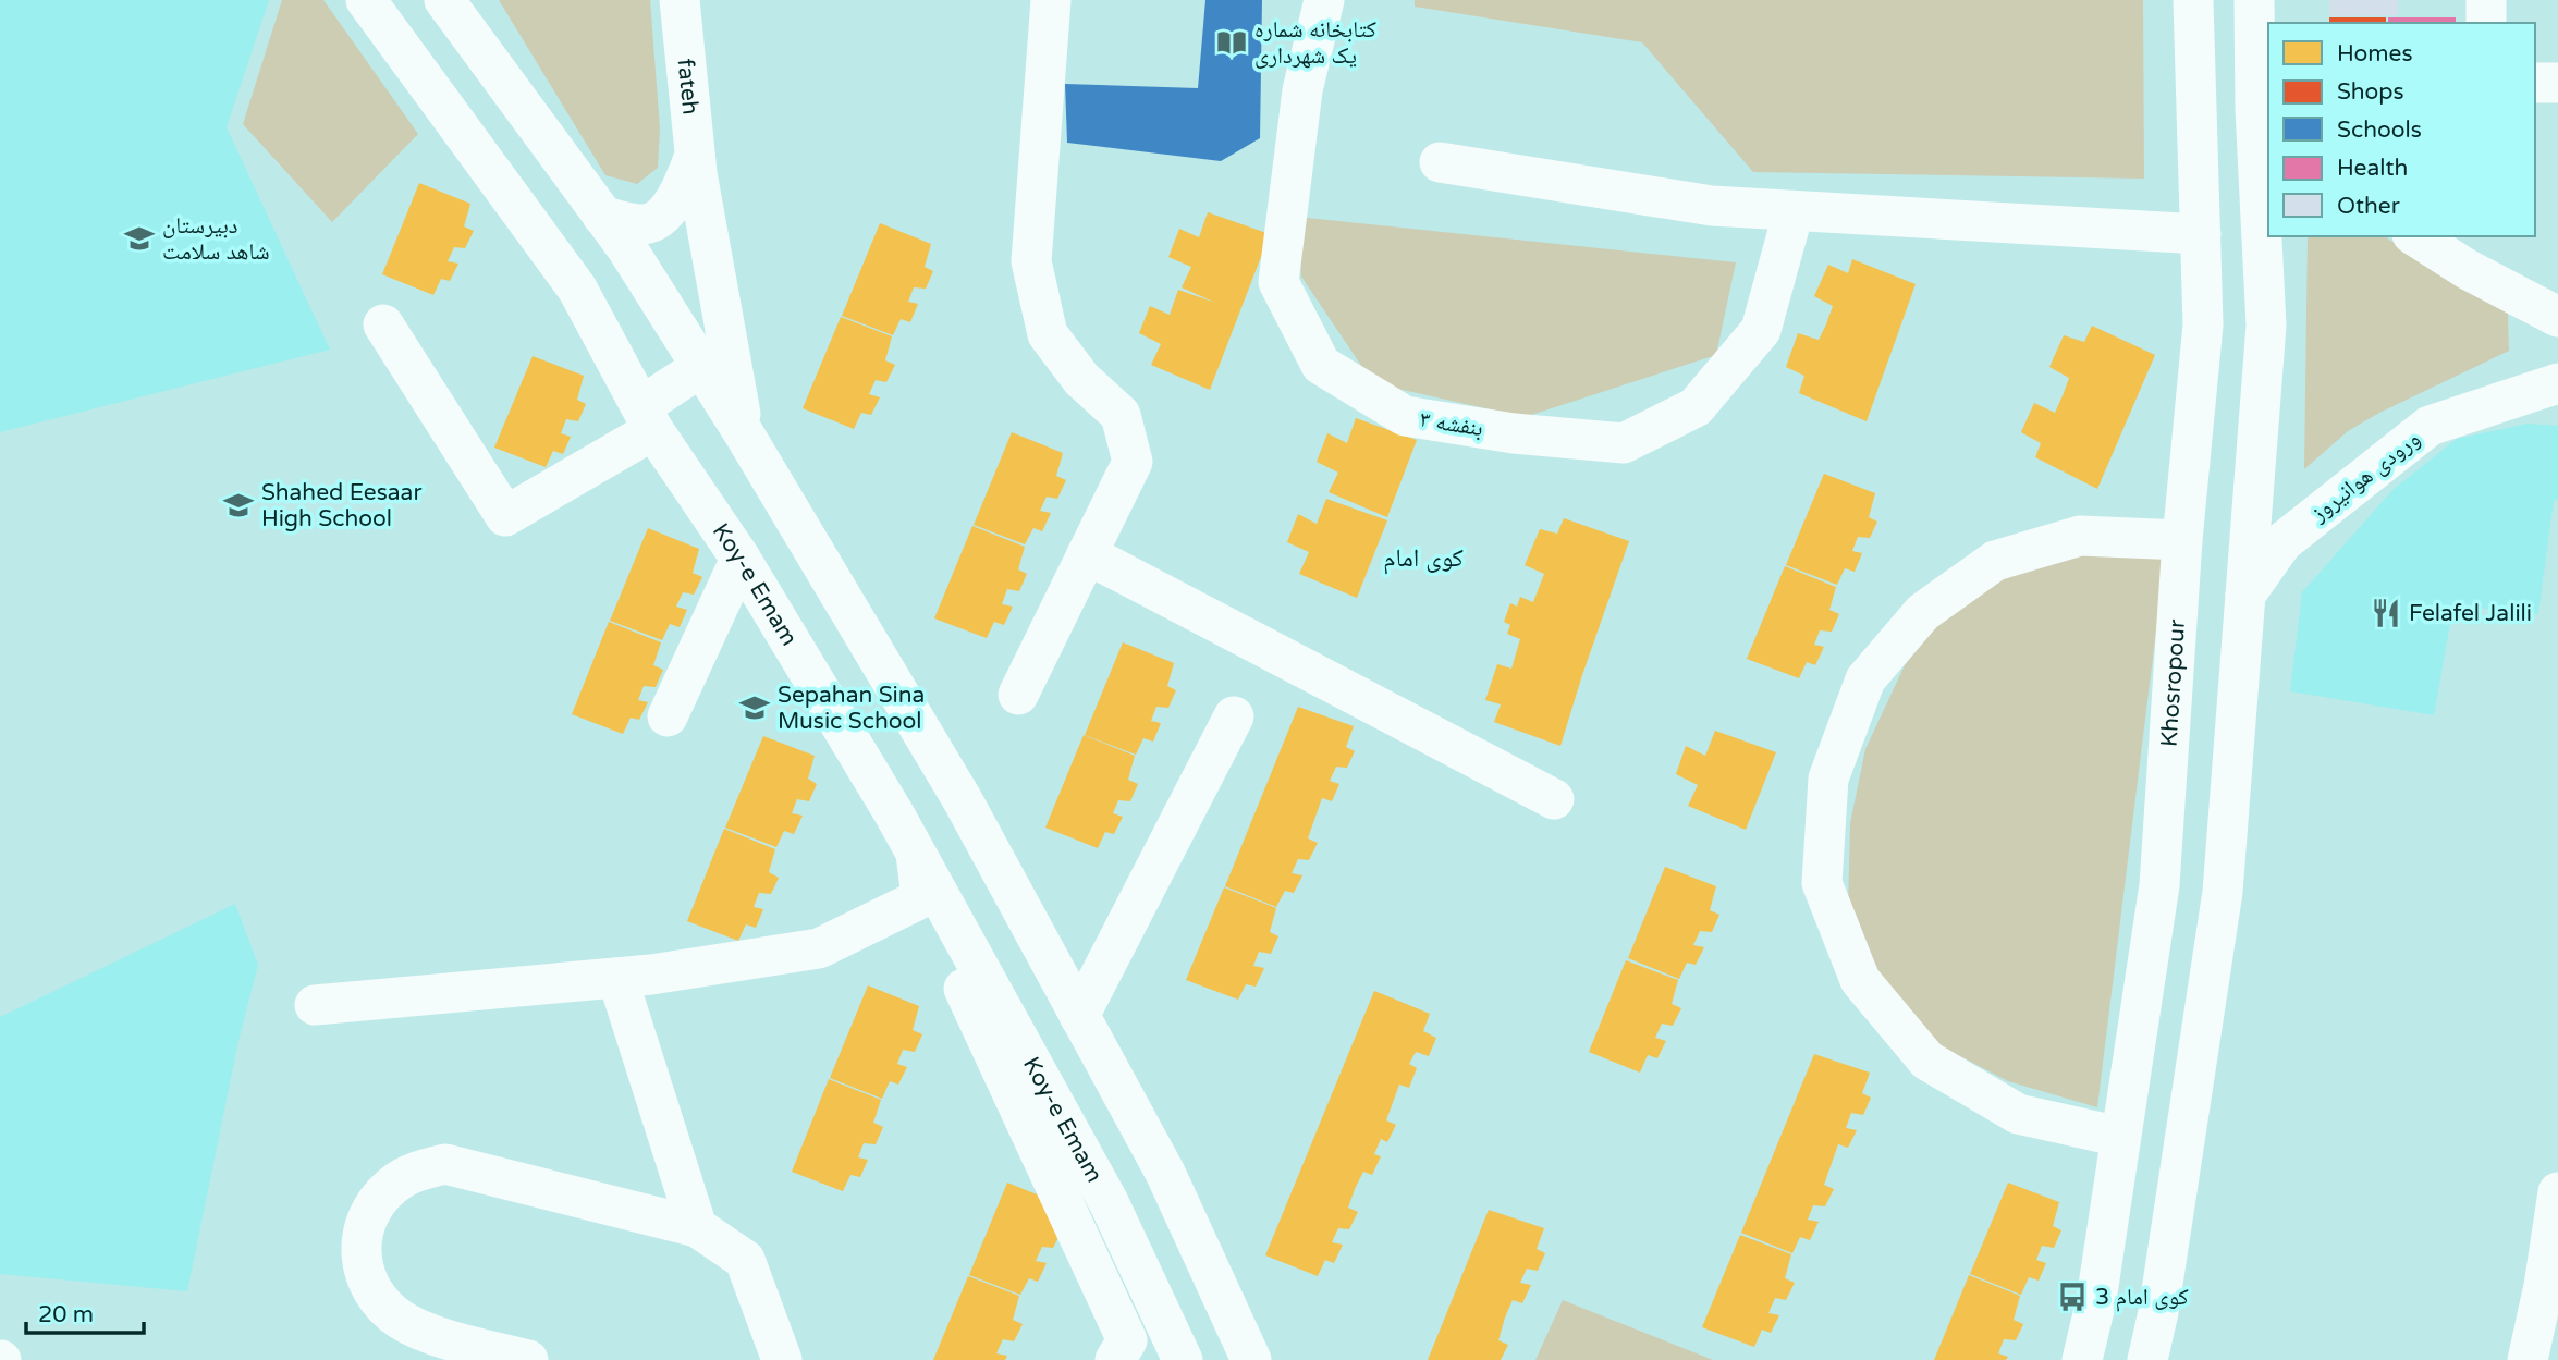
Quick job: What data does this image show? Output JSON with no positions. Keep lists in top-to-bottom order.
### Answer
{
  "streets": {
    "street": [
      "fateh",
      "بنفشه ۳",
      "ورودی هوانیروز",
      "Koy-e Emam",
      "Khosropour"
    ]
  },
  "districts": ["کوی امام"],
  "places": {
    "library": ["کتابخانه شماره یک شهرداری"],
    "school or university": ["دبیرستان شاهد سلامت", "Shahed Eesaar High School", "Sepahan Sina Music School"],
    "restaurant": ["Felafel Jalili"],
    "bus stop": ["کوی امام 3"]
  },
  "legend": [
    "Homes",
    "Shops",
    "Schools",
    "Health",
    "Other"
  ],
  "scale_bar": "20 m"
}
